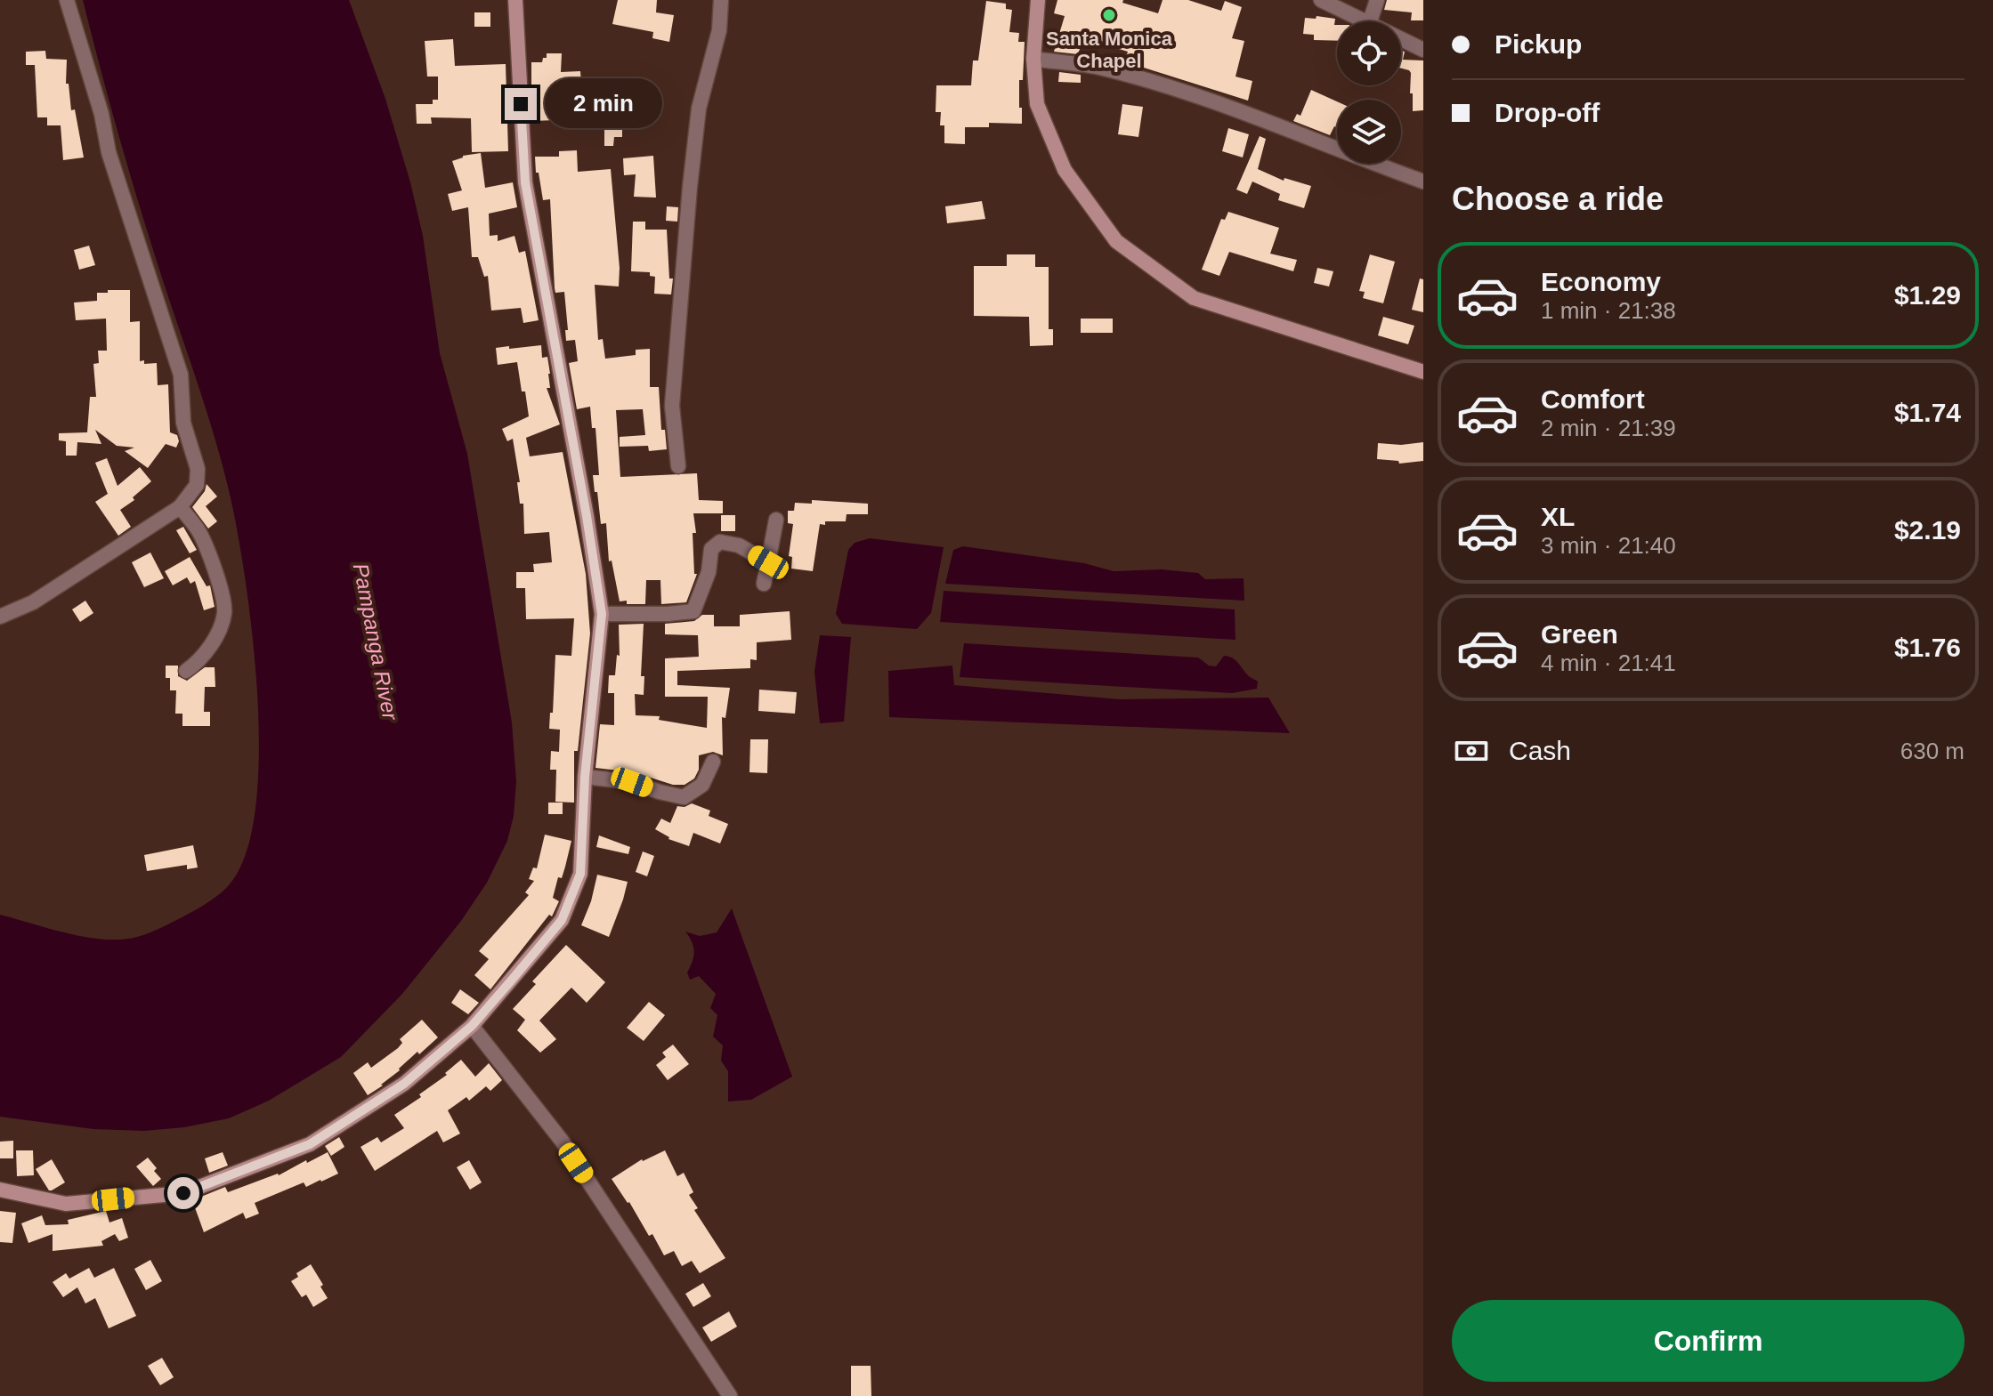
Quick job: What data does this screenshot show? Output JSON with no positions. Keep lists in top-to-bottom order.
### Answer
{
  "water": ["Pampanga River"],
  "places": ["Santa Monica Chapel"],
  "page": {
    "banner": ["Pickup", "Drop-off"],
    "bubble": "2 min",
    "heading": "Choose a ride",
    "list": [
      {
        "name": "Economy",
        "note": "1 min · 21:38",
        "value": "$1.29"
      },
      {
        "name": "Comfort",
        "note": "2 min · 21:39",
        "value": "$1.74"
      },
      {
        "name": "XL",
        "note": "3 min · 21:40",
        "value": "$2.19"
      },
      {
        "name": "Green",
        "note": "4 min · 21:41",
        "value": "$1.76"
      }
    ],
    "pay": ["Cash", "630 m"],
    "buttons": "Confirm"
  }
}
